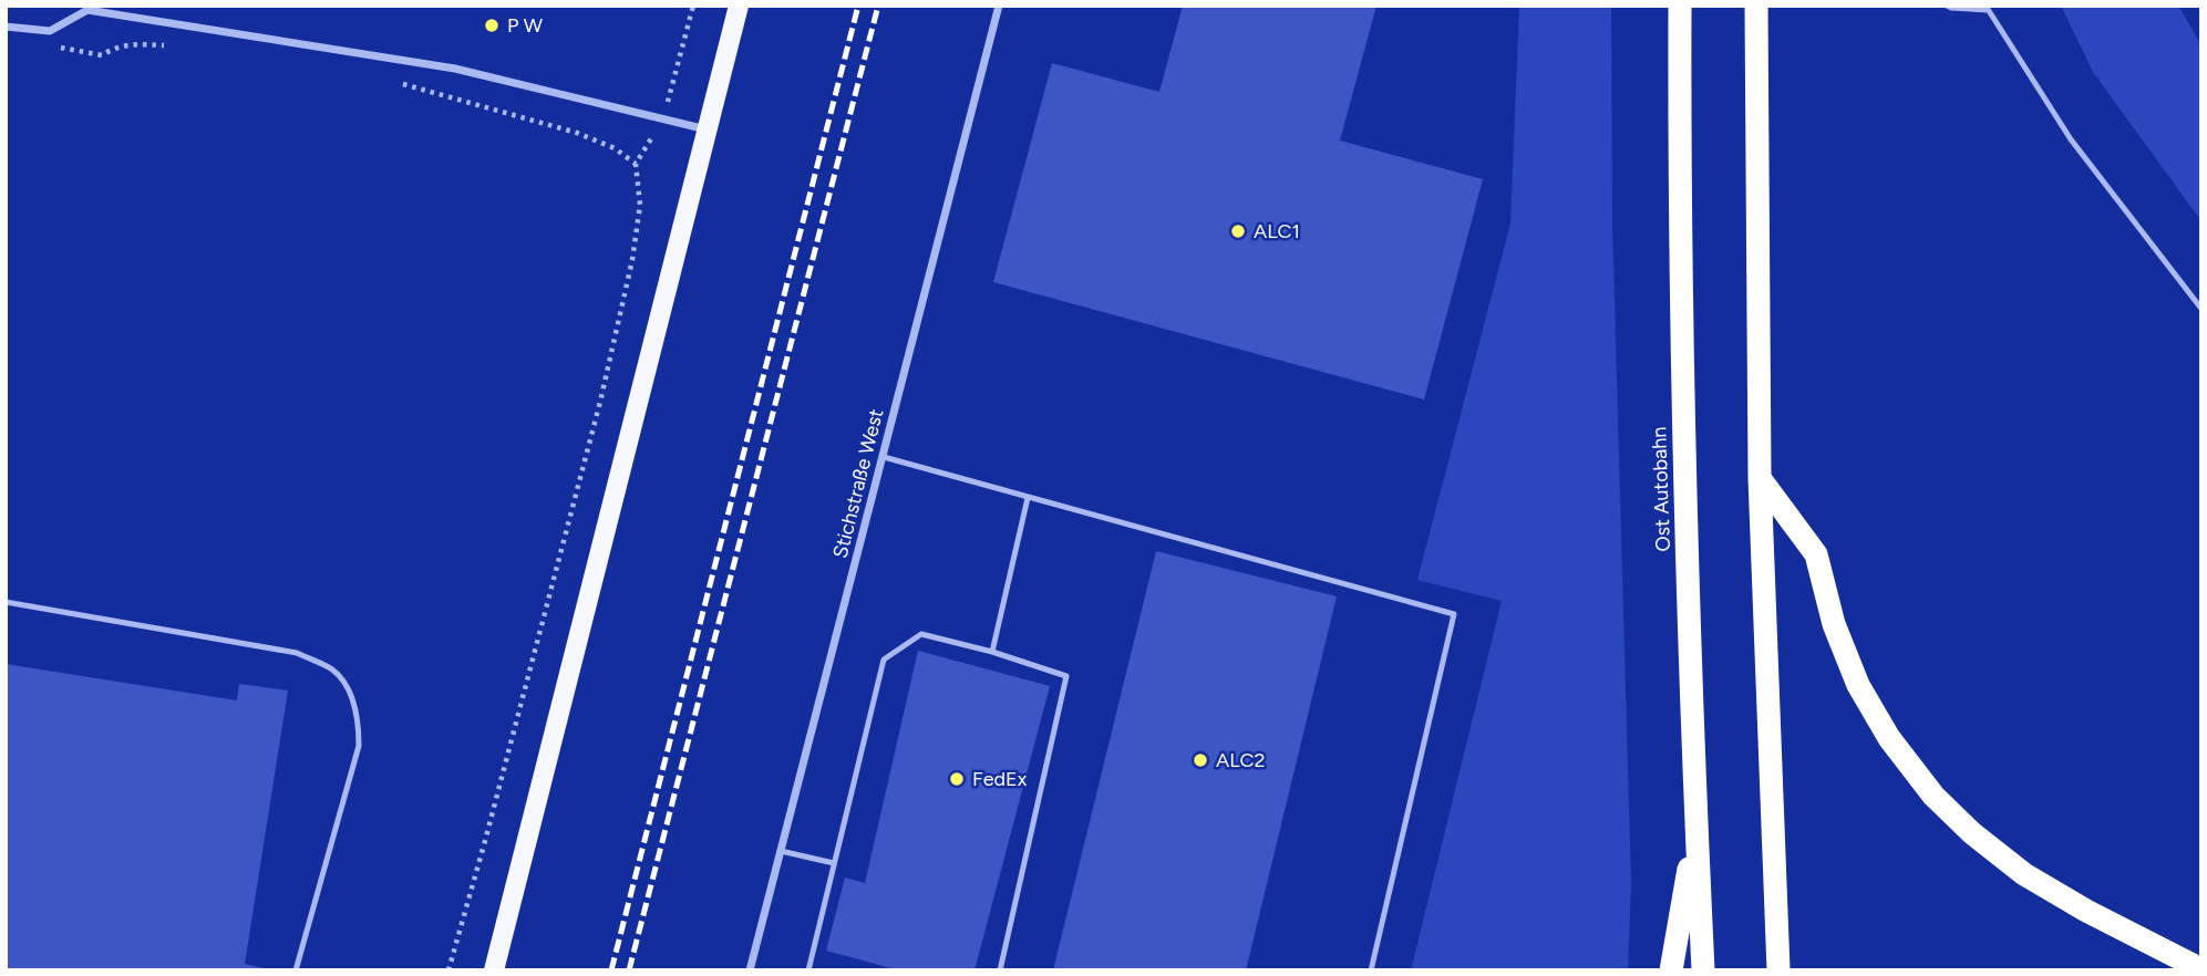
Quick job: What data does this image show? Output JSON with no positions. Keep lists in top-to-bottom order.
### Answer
{
  "streets": {
    "highway": ["Ost Autobahn"],
    "street": ["Stichstraße West"]
  },
  "places": [
    "P W",
    "ALC1",
    "ALC2",
    "FedEx"
  ]
}
